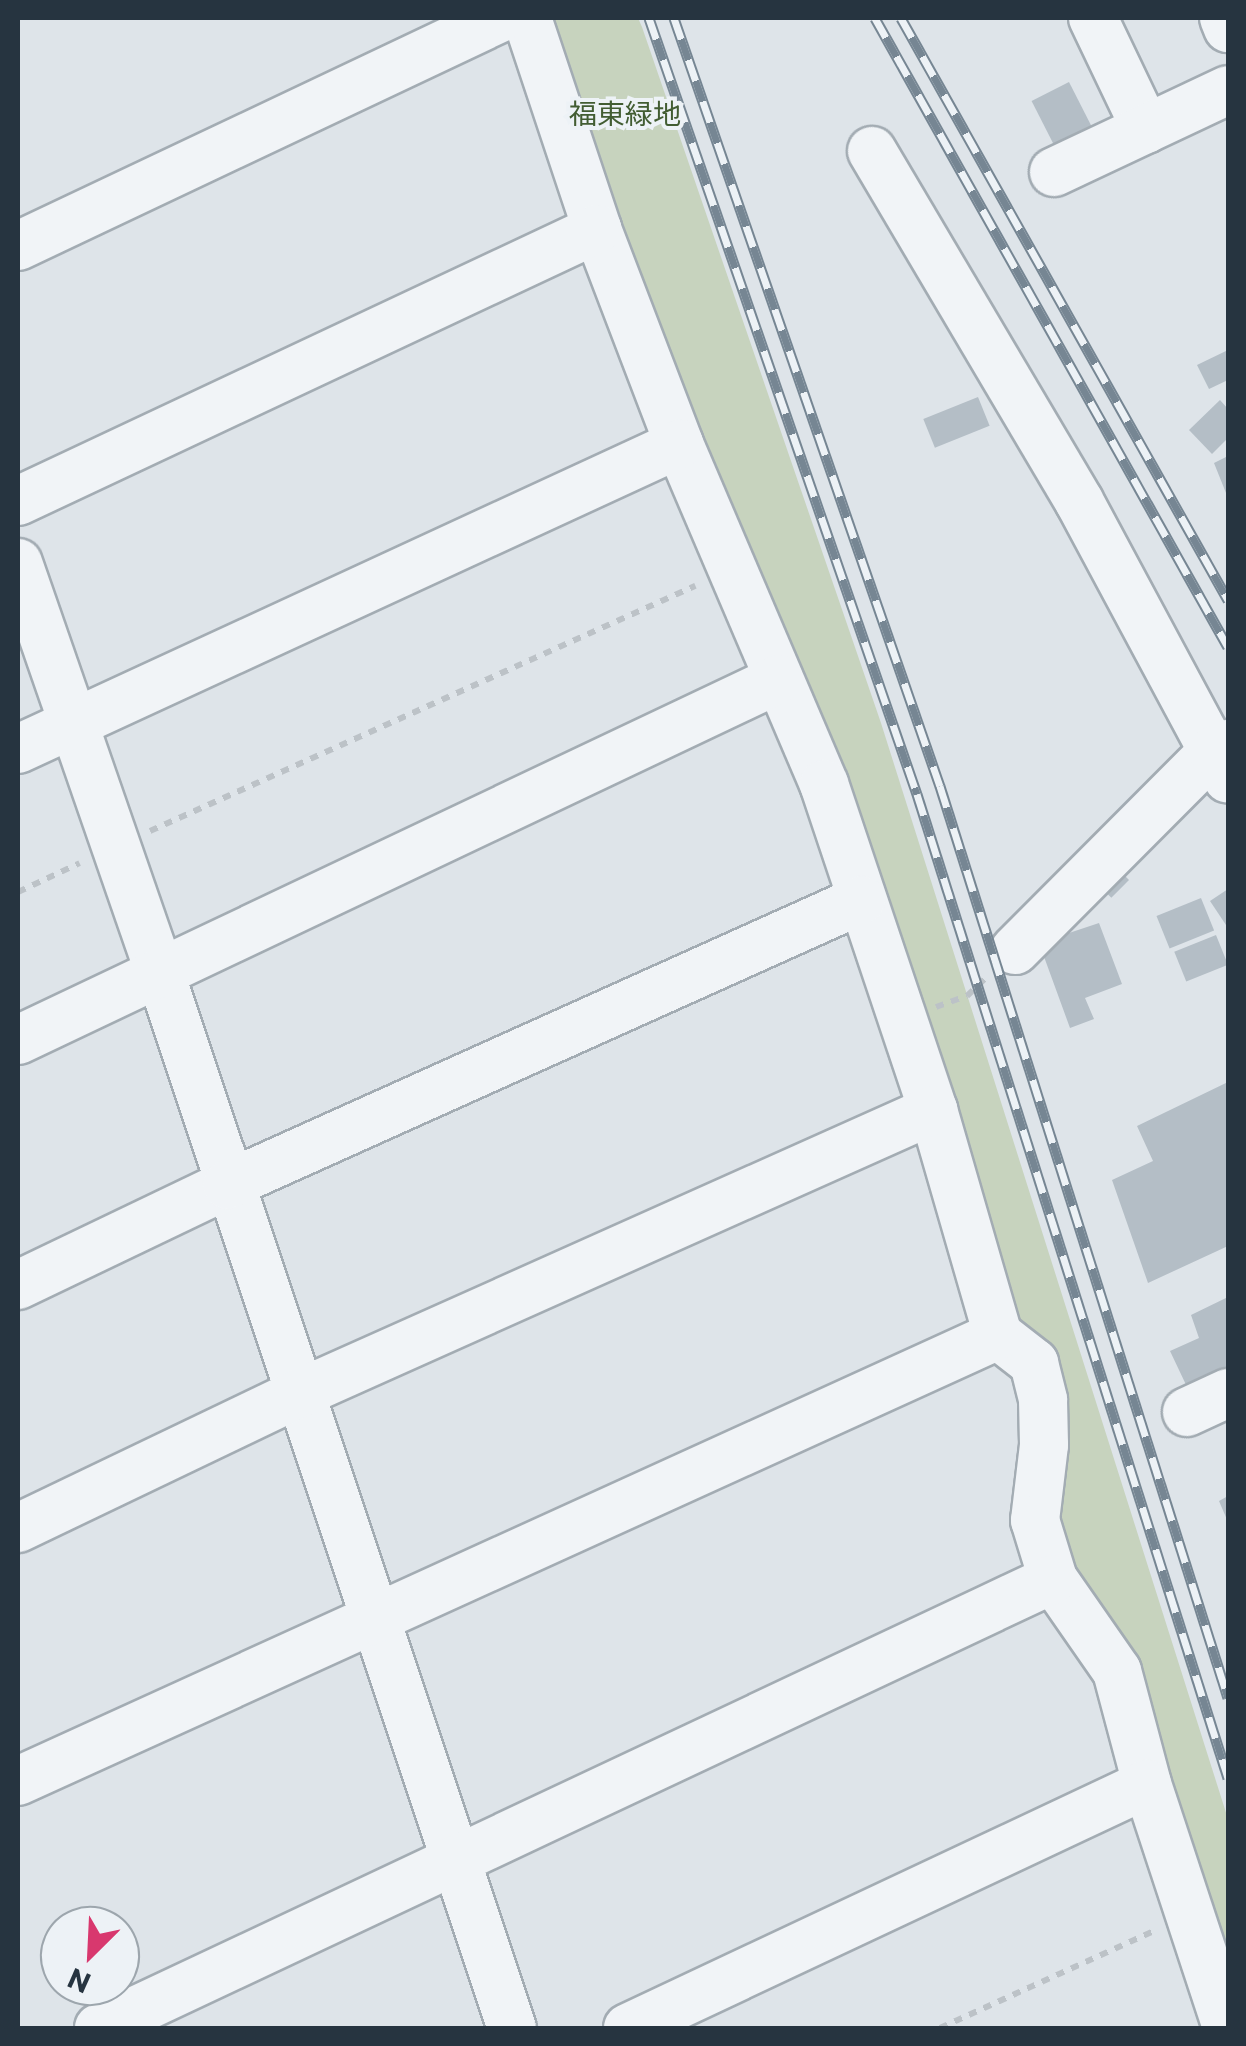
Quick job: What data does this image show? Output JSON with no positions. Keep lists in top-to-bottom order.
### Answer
{
  "parks": ["福東緑地"],
  "north": "bottom left"
}
